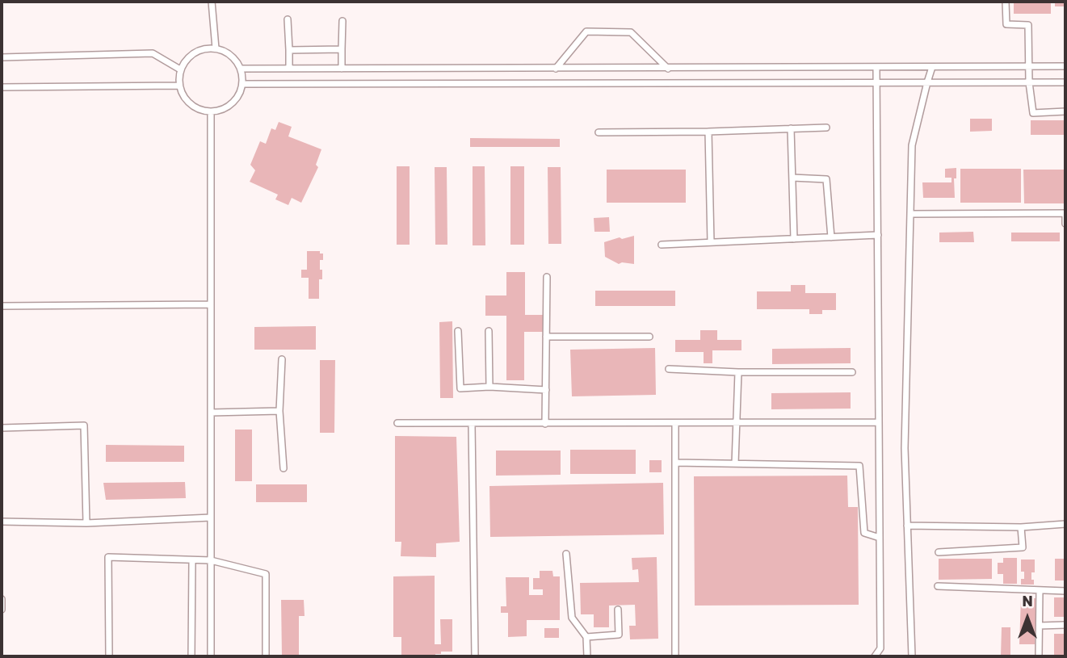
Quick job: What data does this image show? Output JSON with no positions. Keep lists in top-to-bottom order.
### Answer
{
  "north": "top"
}
